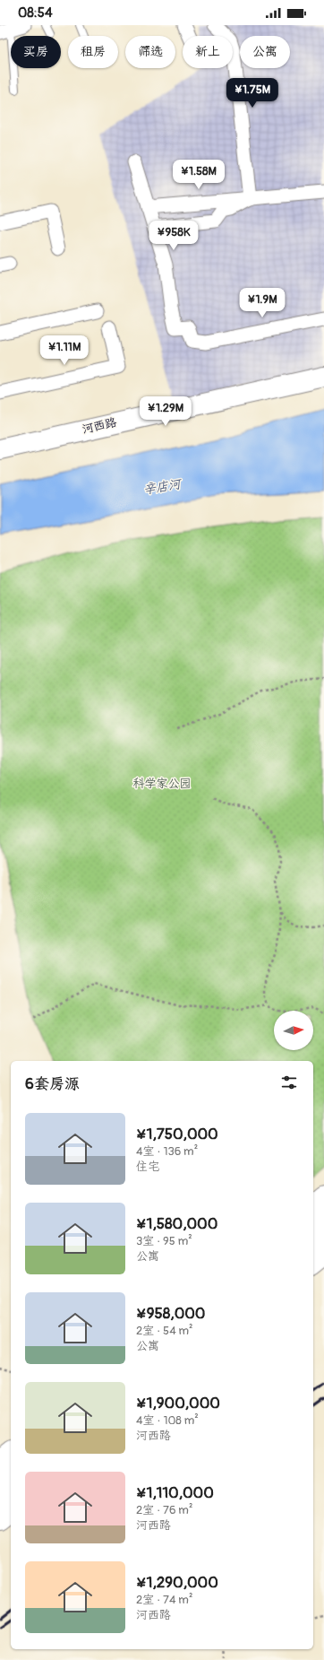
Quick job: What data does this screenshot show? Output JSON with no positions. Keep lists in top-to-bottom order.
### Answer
{
  "streets": {
    "street": ["河西路"]
  },
  "water": ["辛店河"],
  "parks": ["科学家公园"],
  "north": "right",
  "page": {
    "status": "08:54",
    "chip": [
      "买房",
      "租房",
      "筛选",
      "新上",
      "公寓"
    ],
    "price": [
      "¥1.75M",
      "¥1.58M",
      "¥958K",
      "¥1.9M",
      "¥1.11M",
      "¥1.29M"
    ],
    "heading": "6套房源",
    "list": [
      {
        "name": "¥1,750,000",
        "note": "4室 · 136 m² · 住宅"
      },
      {
        "name": "¥1,580,000",
        "note": "3室 · 95 m² · 公寓"
      },
      {
        "name": "¥958,000",
        "note": "2室 · 54 m² · 公寓"
      },
      {
        "name": "¥1,900,000",
        "note": "4室 · 108 m² · 河西路"
      },
      {
        "name": "¥1,110,000",
        "note": "2室 · 76 m² · 河西路"
      },
      {
        "name": "¥1,290,000",
        "note": "2室 · 74 m² · 河西路"
      }
    ]
  }
}
